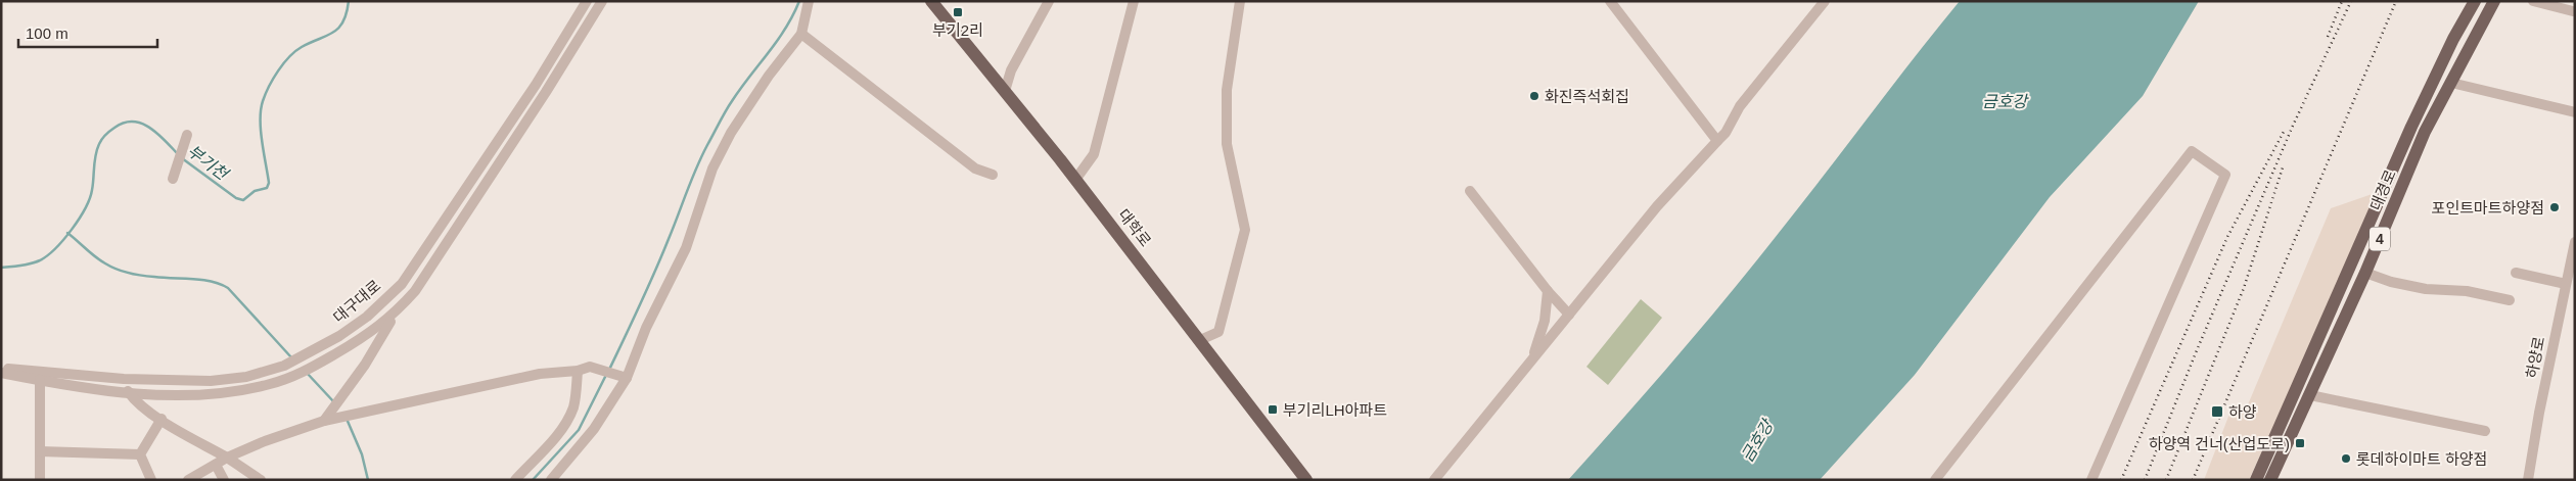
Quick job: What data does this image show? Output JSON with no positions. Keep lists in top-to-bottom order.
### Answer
{
  "streets": {
    "main road": ["대경로", "대학로", "4"],
    "street": ["대구대로", "하양로"]
  },
  "water": ["금호강", "부기천"],
  "places": {
    "transit": [
      "부기2리",
      "부기리LH아파트",
      "하양",
      "하양역 건너(산업도로)"
    ],
    "other": ["화진즉석회집", "포인트마트하양점", "롯데하이마트 하양점"]
  },
  "scale_bar": "100 m"
}
